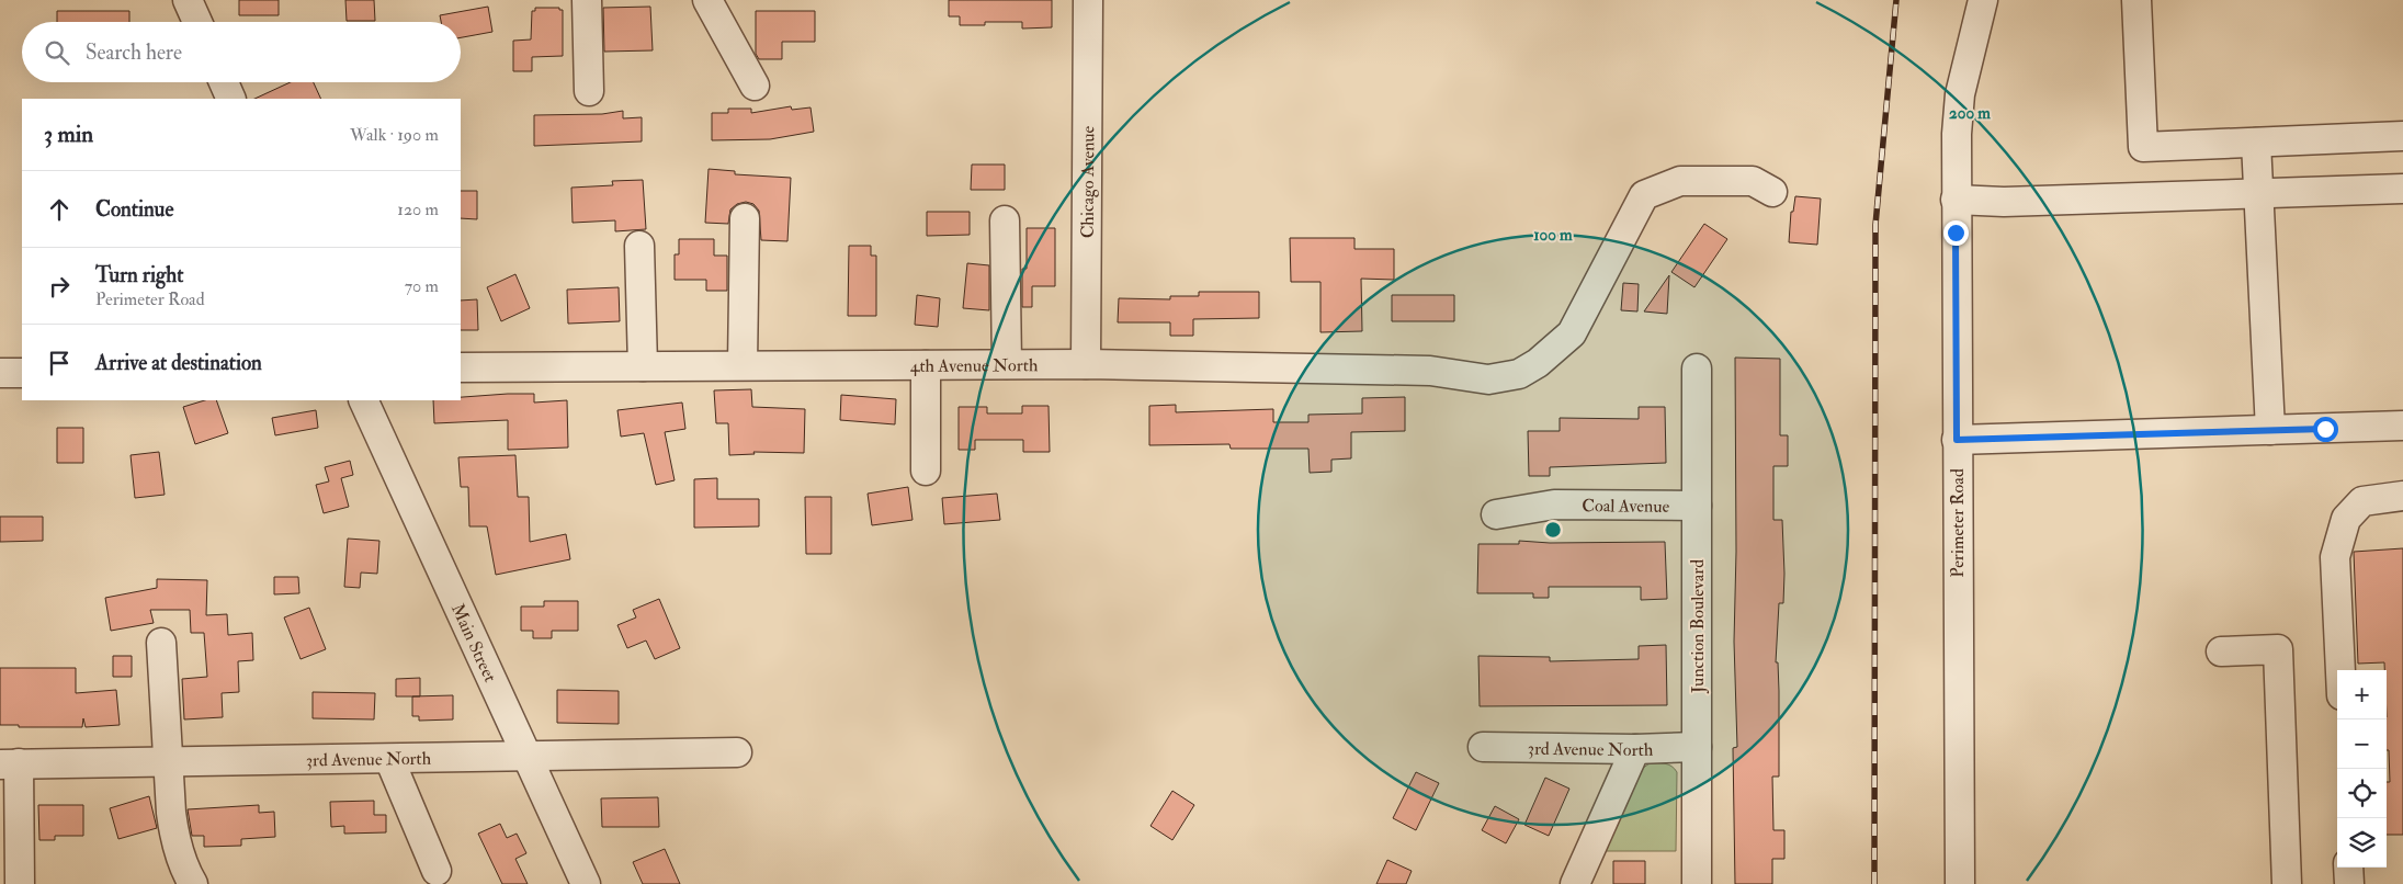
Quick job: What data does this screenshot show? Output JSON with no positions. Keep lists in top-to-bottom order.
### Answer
{
  "streets": {
    "street": [
      "Chicago Avenue",
      "4th Avenue North",
      "Coal Avenue",
      "Perimeter Road",
      "Junction Boulevard",
      "Main Street",
      "3rd Avenue North"
    ]
  },
  "crossings": [
    ["Chicago Avenue", "4th Avenue North"],
    ["Coal Avenue", "Junction Boulevard"],
    ["Junction Boulevard", "3rd Avenue North"],
    ["Main Street", "3rd Avenue North"]
  ],
  "page": {
    "search": "Search here",
    "heading": ["3 min", "Walk · 190 m"],
    "list": [
      ["Continue", "120 m"],
      ["Turn right", "Perimeter Road", "70 m"],
      "Arrive at destination"
    ],
    "map_buttons": ["+", "−"]
  },
  "rings": ["200 m", "100 m"]
}
